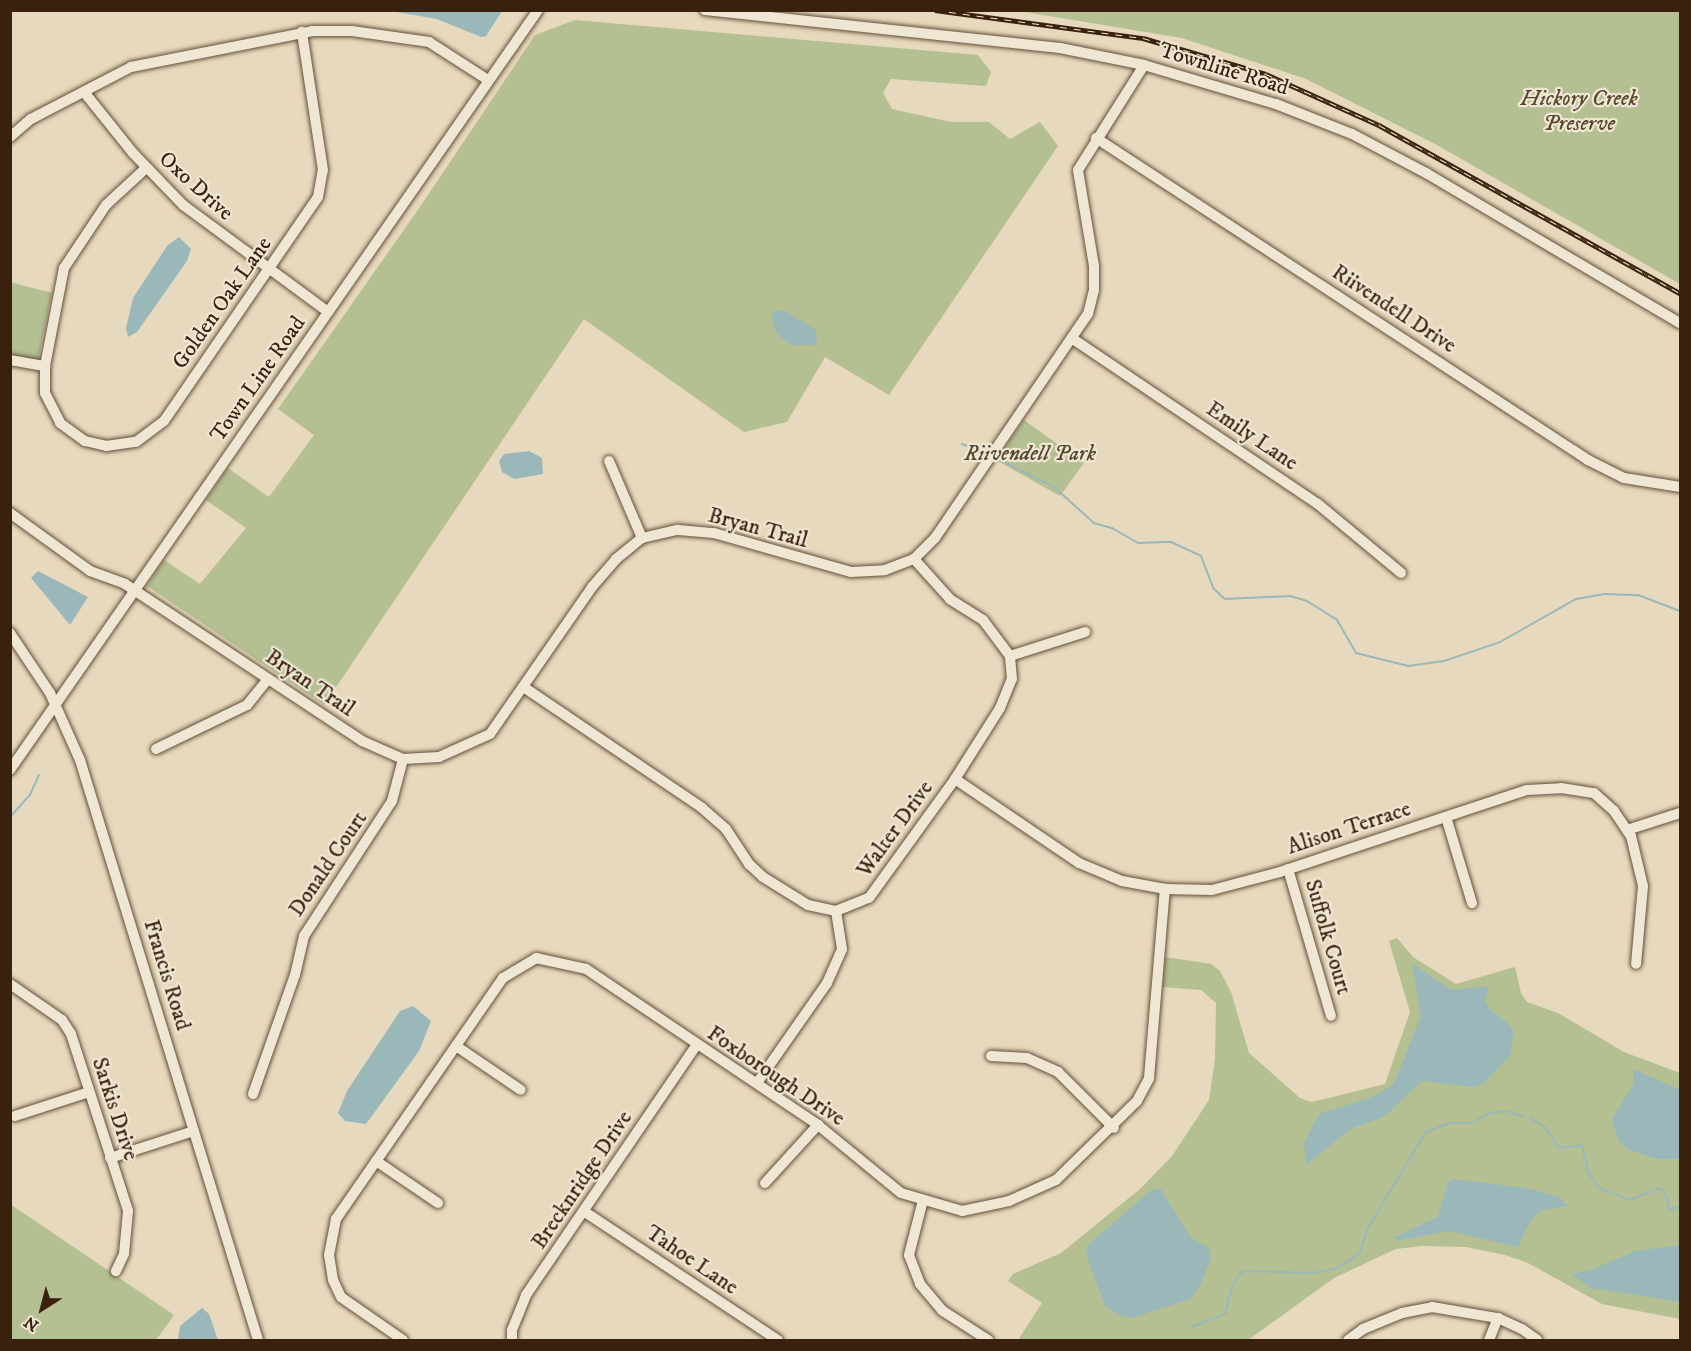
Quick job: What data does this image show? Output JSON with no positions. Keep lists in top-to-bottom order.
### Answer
{
  "streets": {
    "street": [
      "Townline Road",
      "Oxo Drive",
      "Golden Oak Lane",
      "Riivendell Drive",
      "Town Line Road",
      "Emily Lane",
      "Bryan Trail",
      "Alison Terrace",
      "Walter Drive",
      "Donald Court",
      "Suffolk Court",
      "Francis Road",
      "Foxborough Drive",
      "Sarkis Drive",
      "Brecknridge Drive",
      "Tahoe Lane"
    ]
  },
  "crossings": [
    ["Townline Road", "Bryan Trail"],
    ["Oxo Drive", "Golden Oak Lane"],
    ["Oxo Drive", "Town Line Road"],
    ["Riivendell Drive", "Bryan Trail"],
    ["Town Line Road", "Bryan Trail"],
    ["Town Line Road", "Francis Road"],
    ["Emily Lane", "Bryan Trail"],
    ["Bryan Trail", "Donald Court"],
    ["Alison Terrace", "Walter Drive"],
    ["Alison Terrace", "Suffolk Court"],
    ["Alison Terrace", "Foxborough Drive"],
    ["Foxborough Drive", "Brecknridge Drive"],
    ["Brecknridge Drive", "Tahoe Lane"]
  ],
  "parks": ["Hickory Creek Preserve", "Riivendell Park"],
  "north": "bottom left"
}
